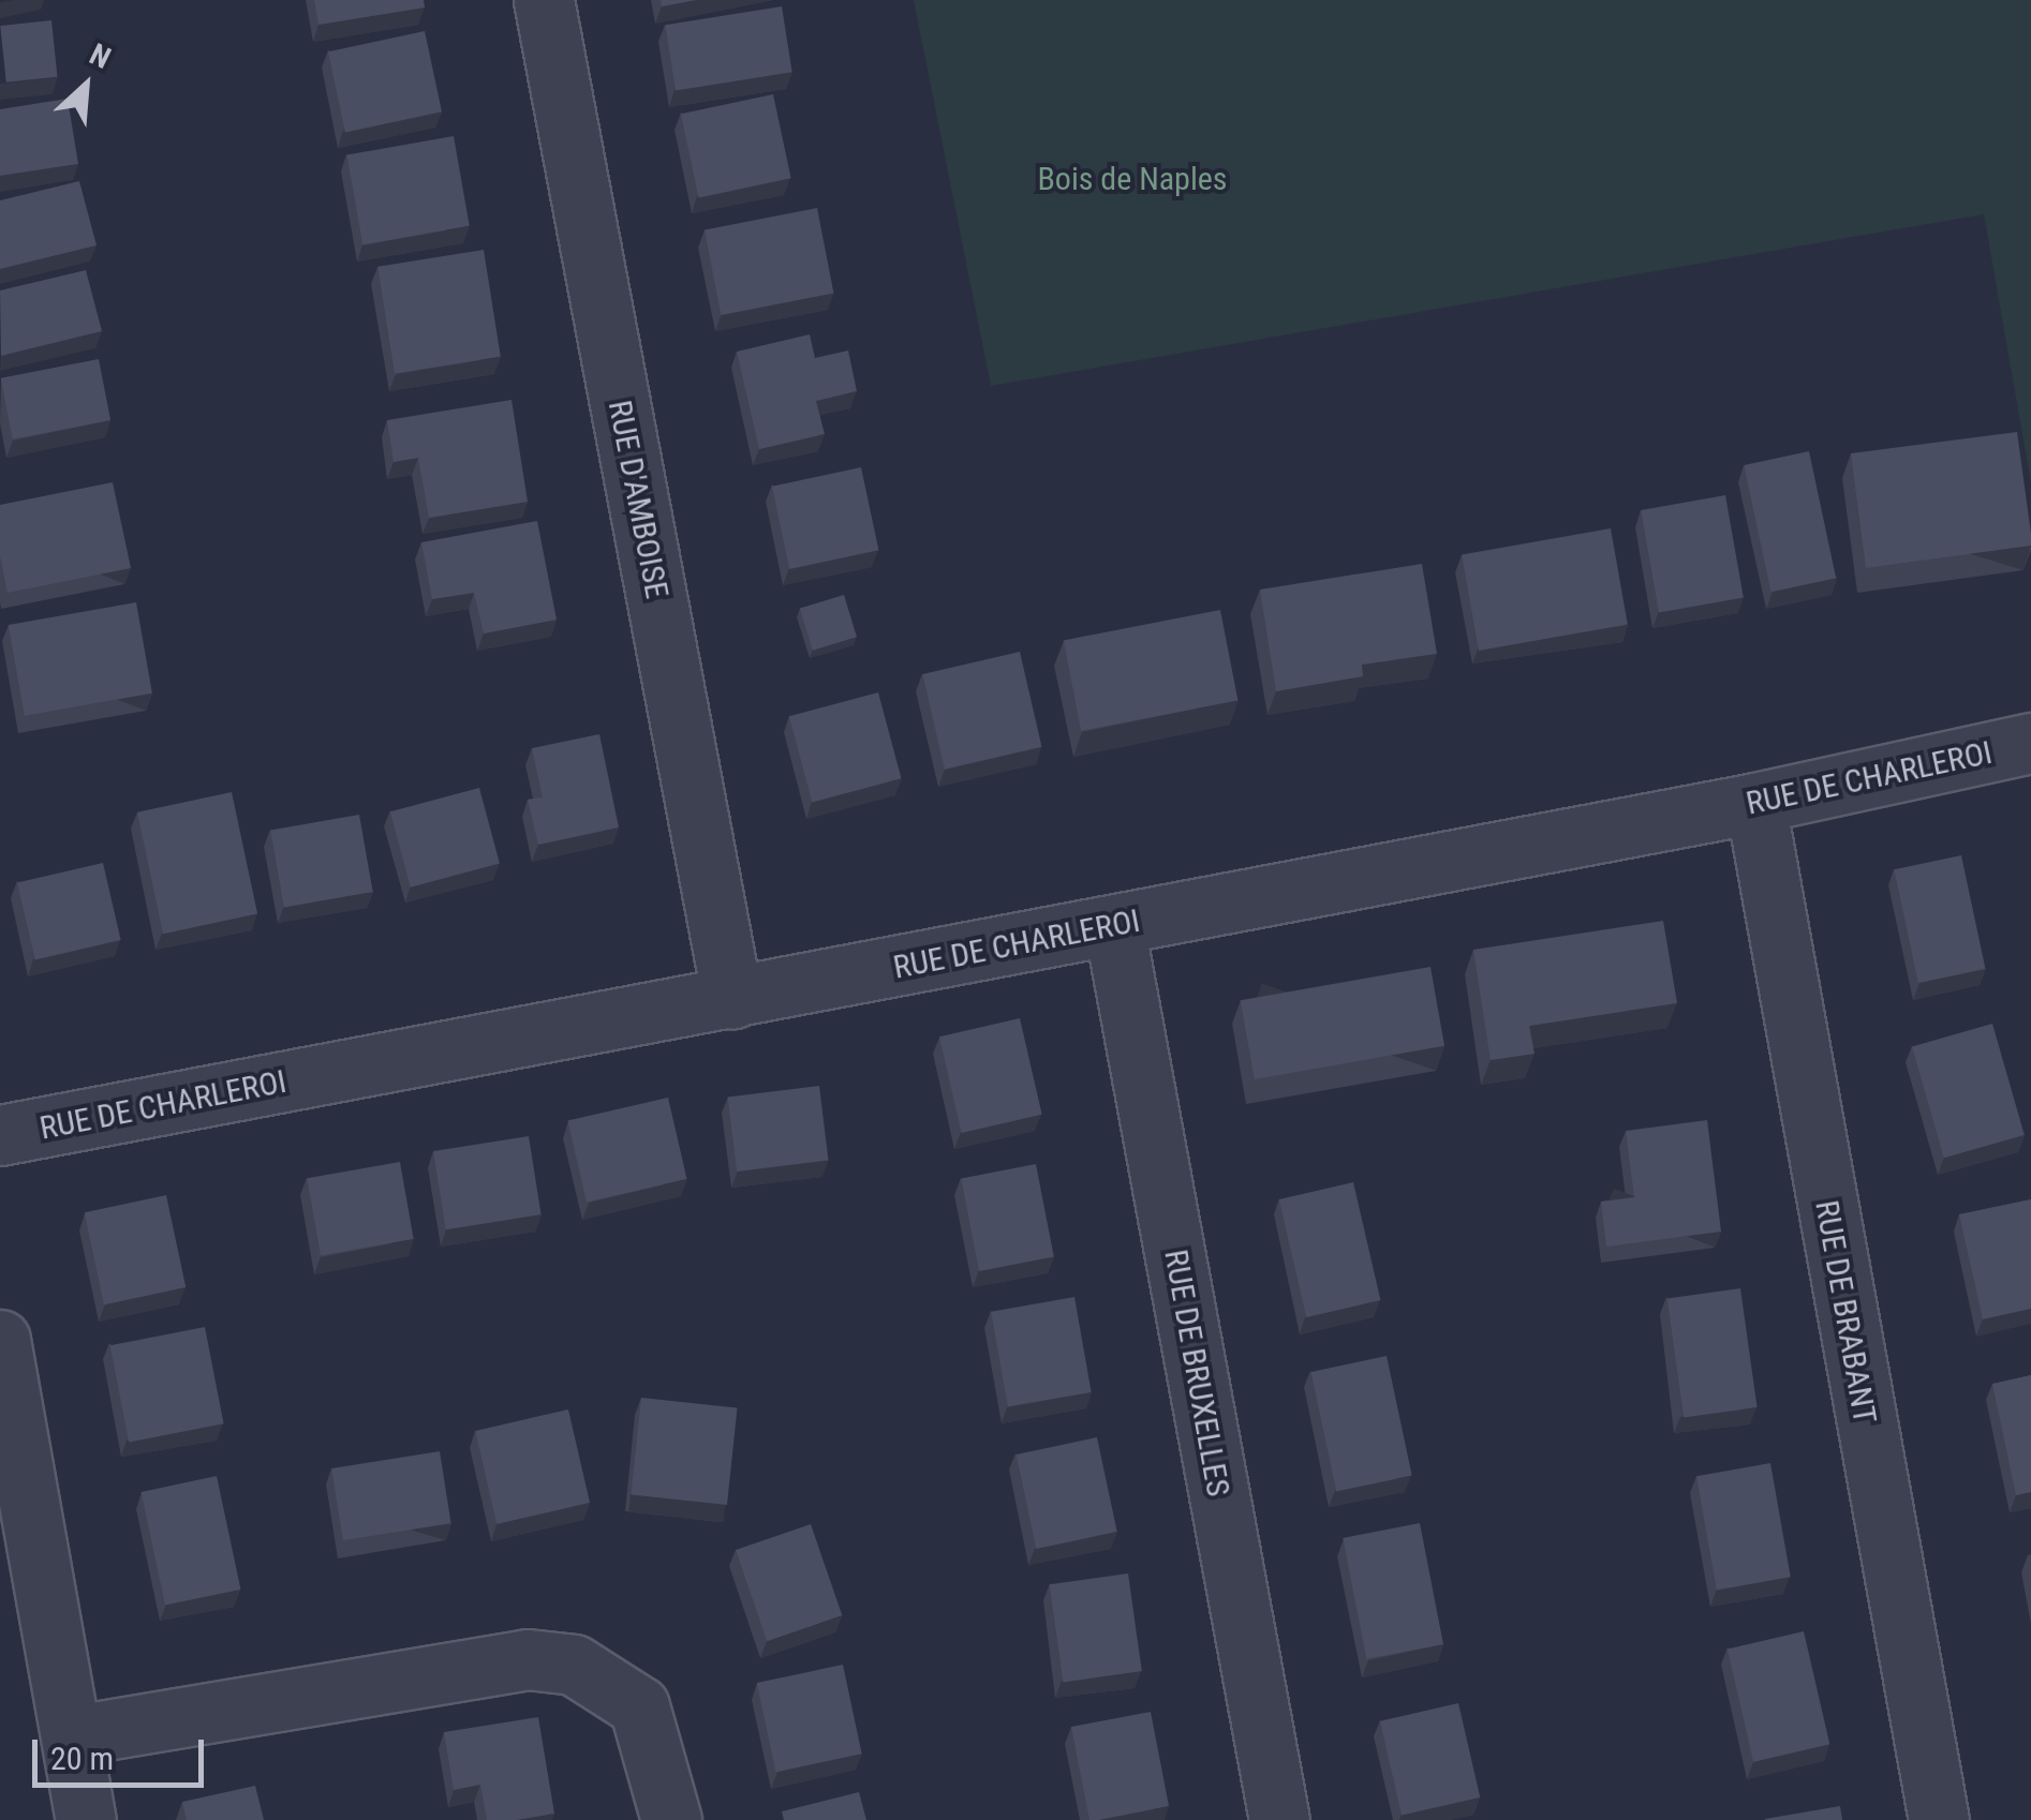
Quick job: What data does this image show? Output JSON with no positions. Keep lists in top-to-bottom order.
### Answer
{
  "streets": {
    "street": [
      "RUE D'AMBOISE",
      "RUE DE CHARLEROI",
      "RUE DE BRABANT",
      "RUE DE BRUXELLES"
    ]
  },
  "crossings": [
    ["RUE D'AMBOISE", "RUE DE CHARLEROI"],
    ["RUE DE CHARLEROI", "RUE DE BRABANT"],
    ["RUE DE CHARLEROI", "RUE DE BRUXELLES"]
  ],
  "parks": ["Bois de Naples"],
  "scale_bar": "20 m",
  "north": "top right"
}
